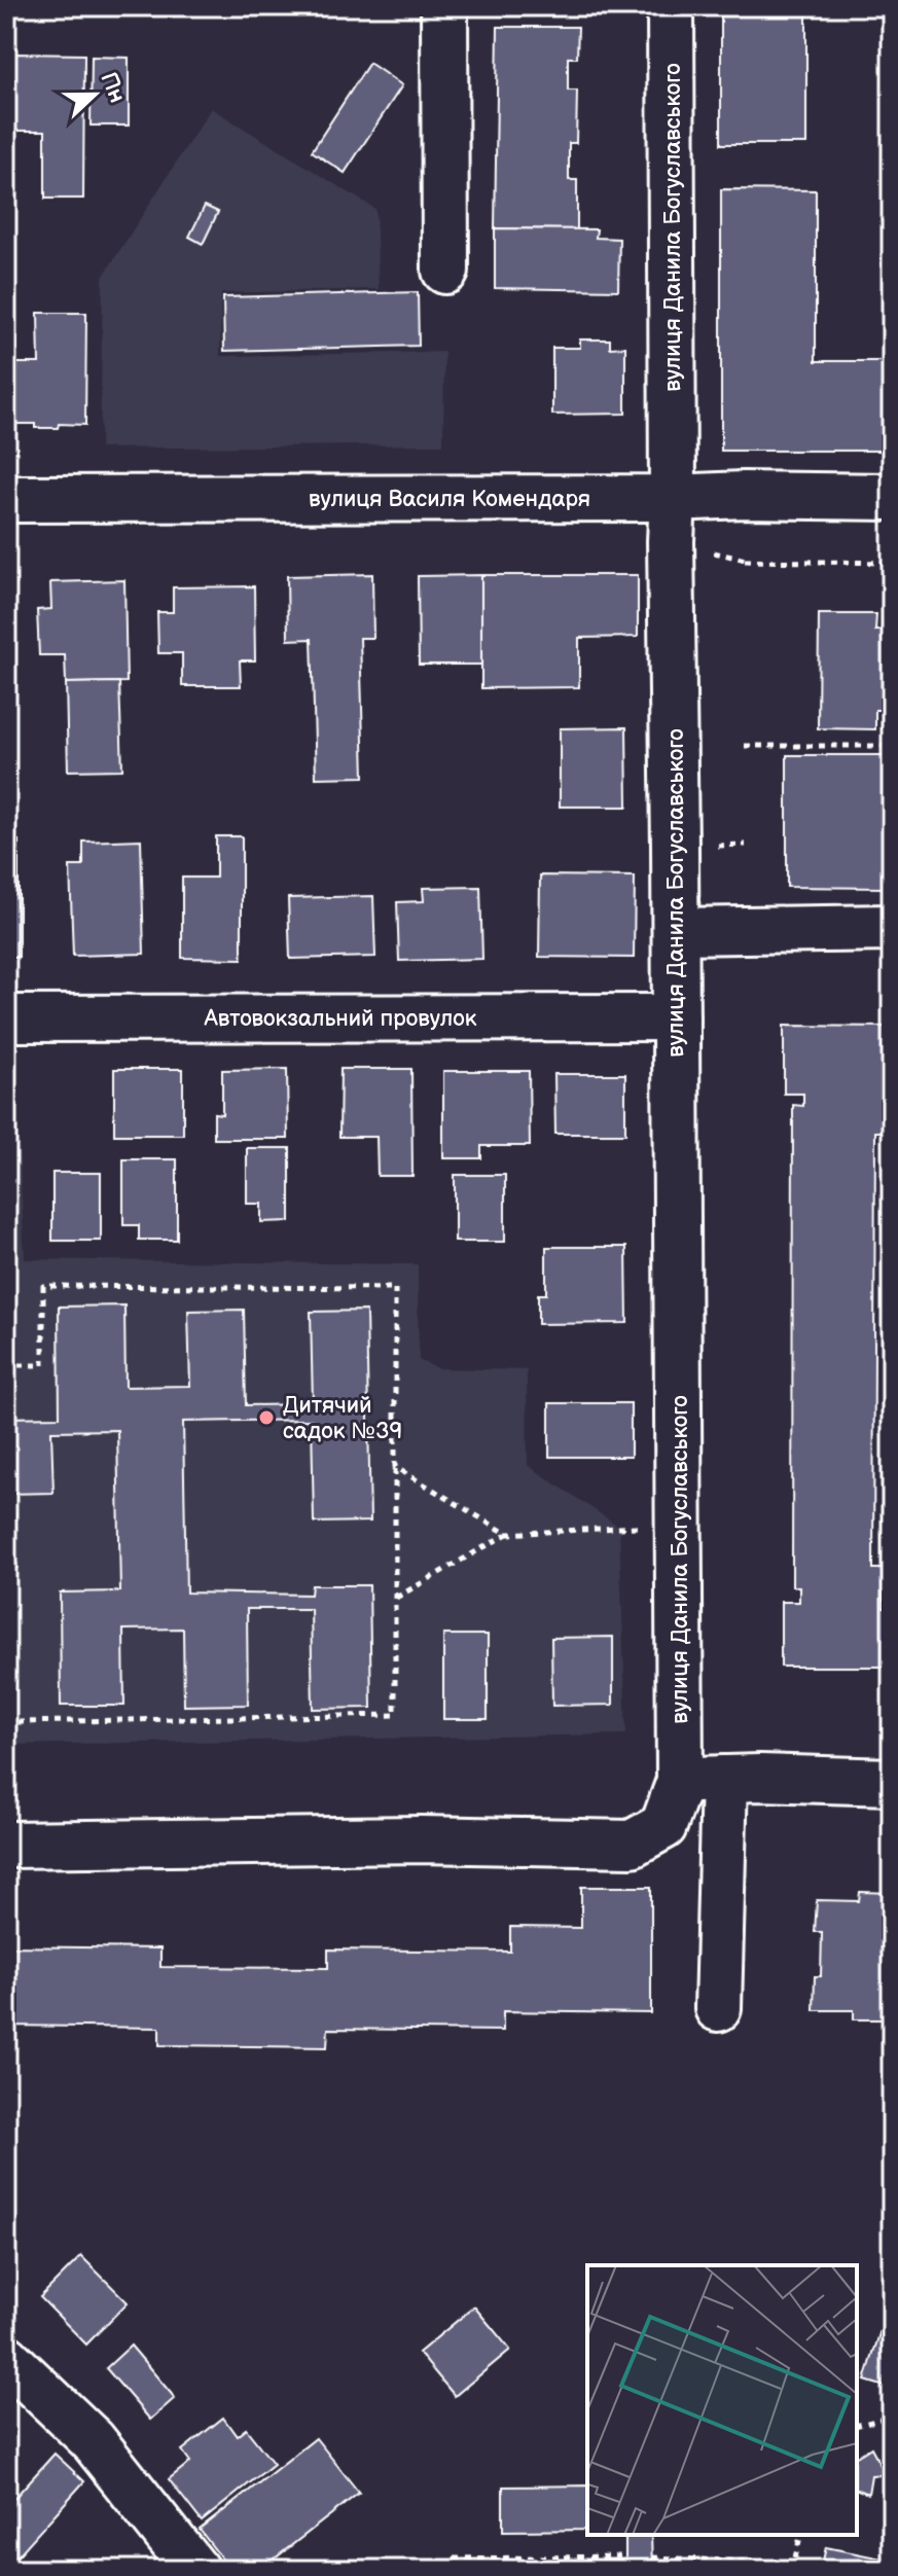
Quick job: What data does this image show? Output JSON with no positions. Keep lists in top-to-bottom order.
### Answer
{
  "streets": {
    "street": ["вулиця Данила Богуславського", "вулиця Василя Комендаря", "Автовокзальний провулок"]
  },
  "crossings": [
    ["вулиця Данила Богуславського", "вулиця Василя Комендаря"],
    ["вулиця Данила Богуславського", "Автовокзальний провулок"]
  ],
  "places": ["Дитячий садок №39"],
  "north": "right"
}
